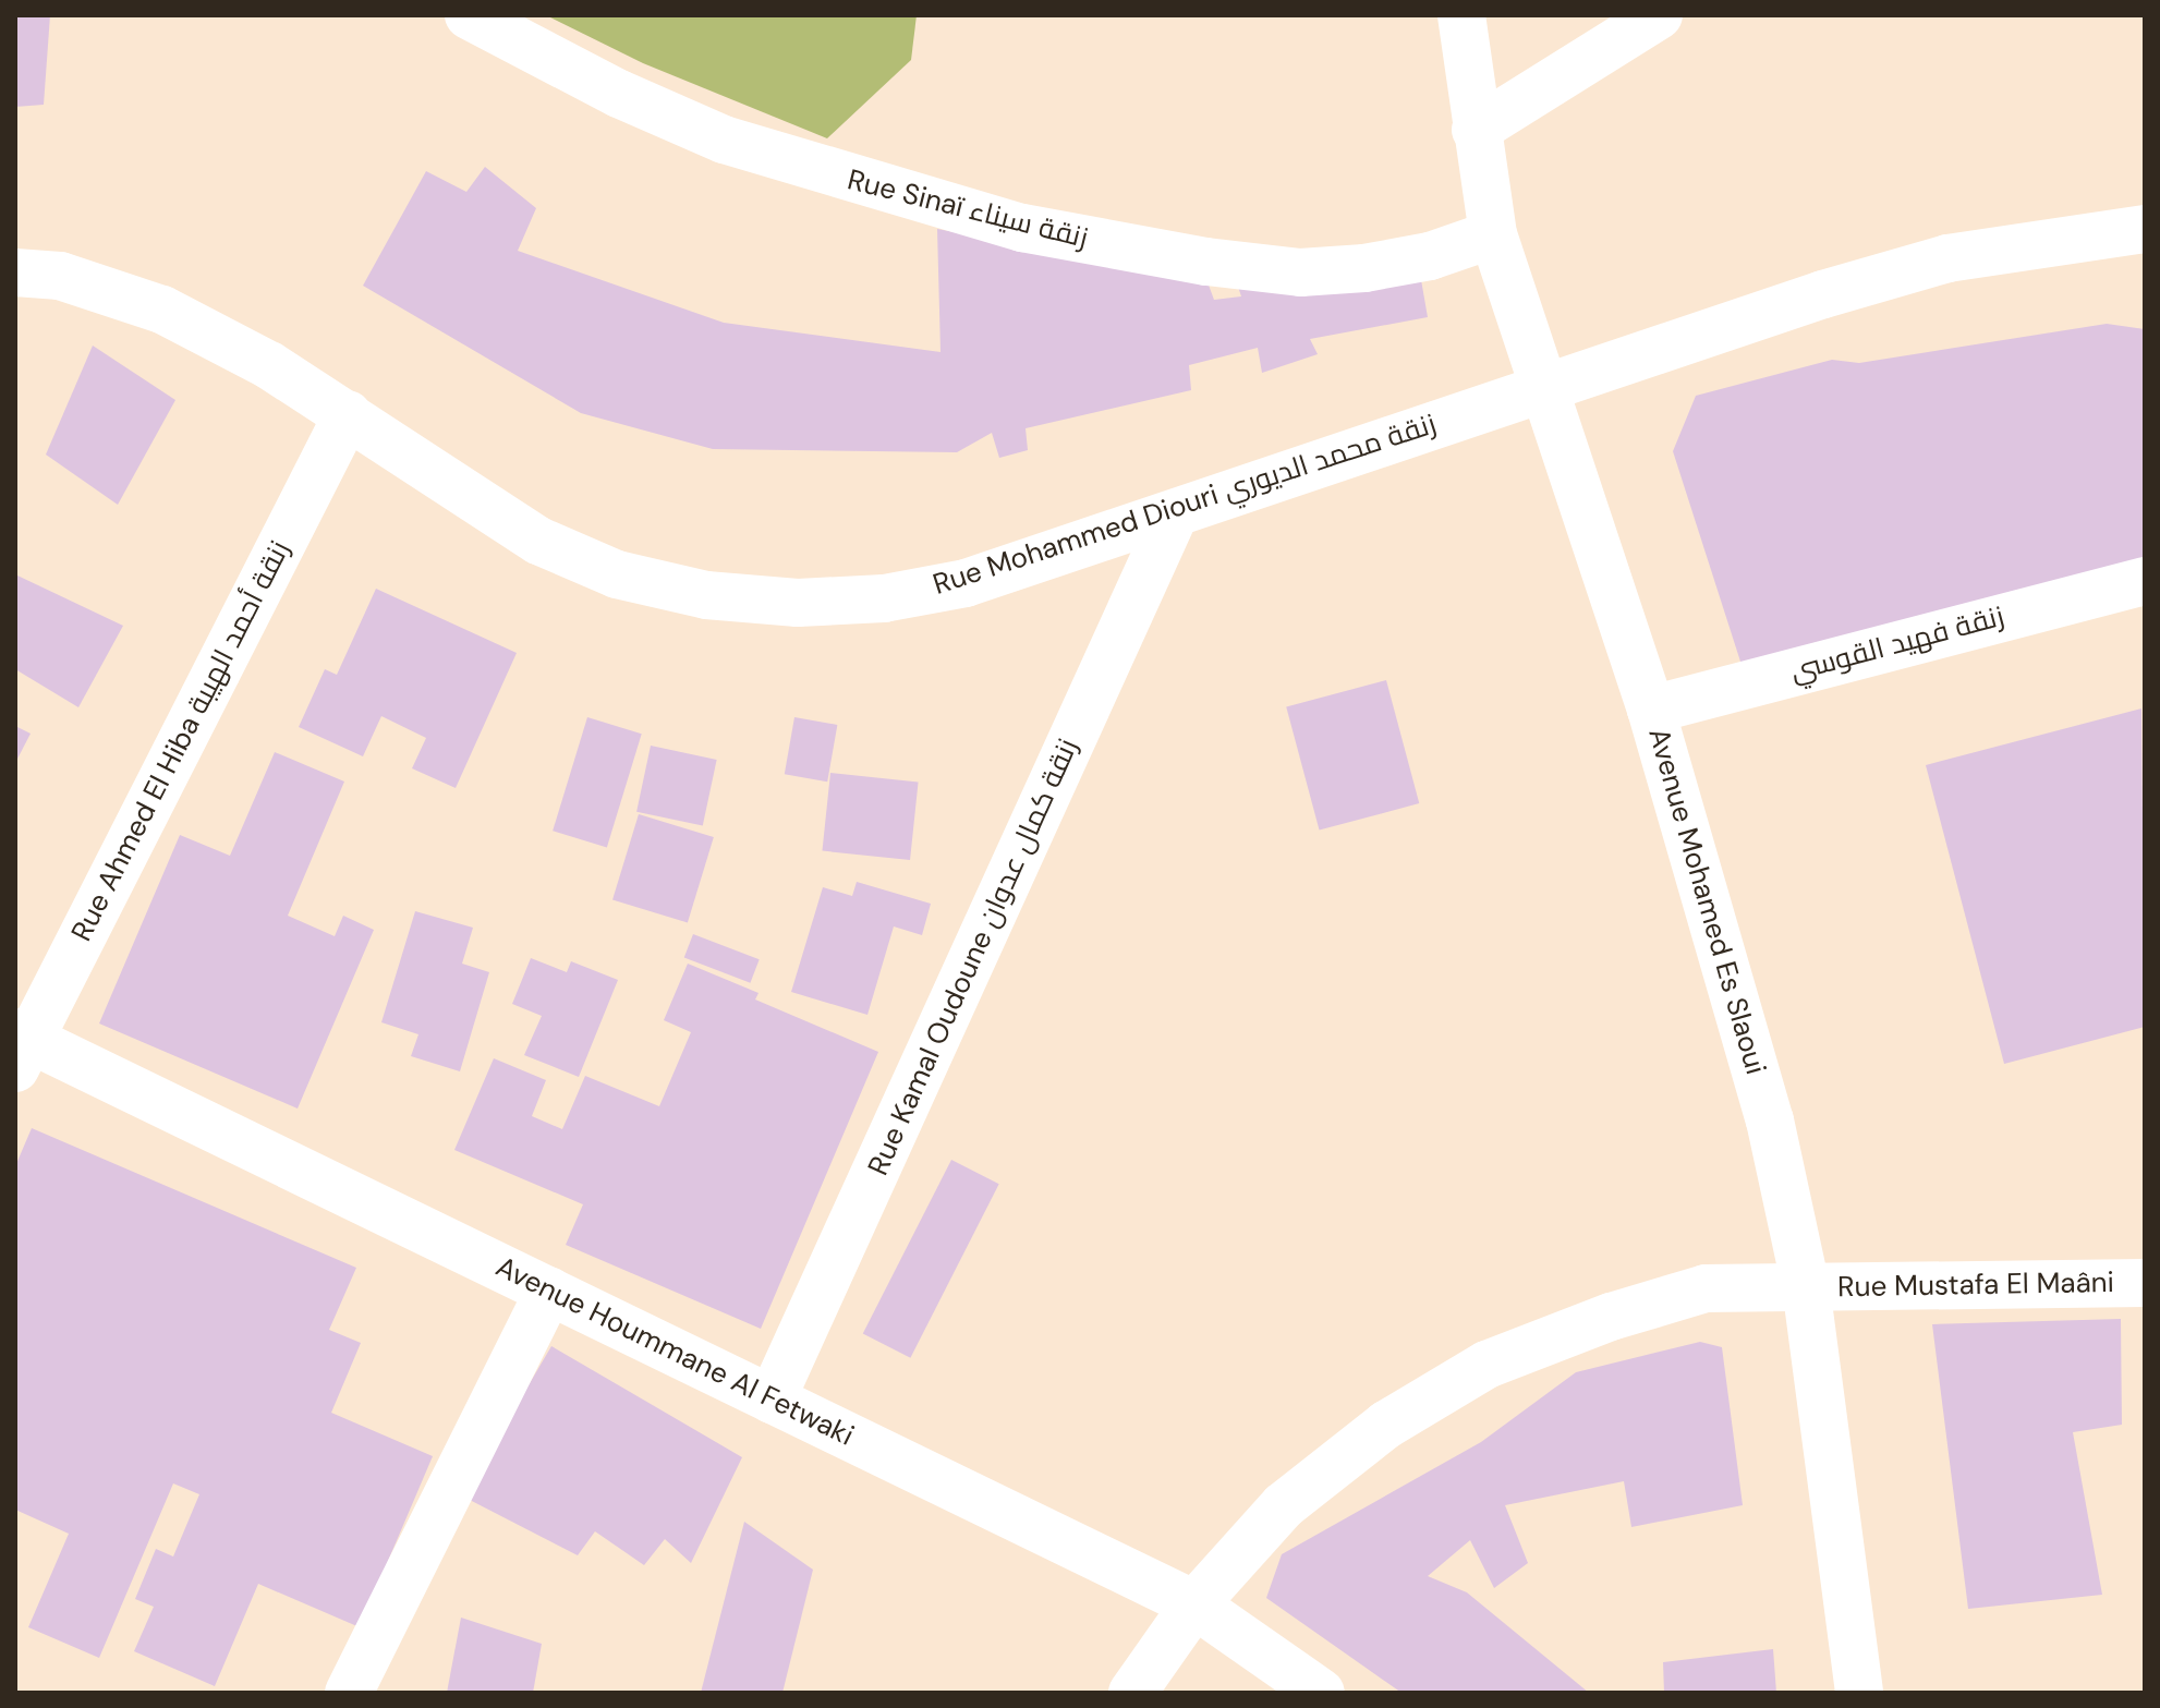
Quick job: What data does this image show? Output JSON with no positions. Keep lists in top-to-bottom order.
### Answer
{
  "streets": {
    "street": [
      "Rue Sinaï زنقة سيناء",
      "Rue Mohammed Diouri زنقة محمد الديوري",
      "زنقة فهيد القوسي",
      "Rue Ahmed El Hiba زنقة أحمد الهيبة",
      "Avenue Mohamed Es Slaoui",
      "Rue Kamal Oudoune زنقة كمال عدوان",
      "Rue Mustafa El Maâni",
      "Avenue Hoummane Al Fetwaki"
    ]
  },
  "crossings": [
    ["Rue Sinaï زنقة سيناء", "Avenue Mohamed Es Slaoui"],
    ["Rue Mohammed Diouri زنقة محمد الديوري", "Rue Ahmed El Hiba زنقة أحمد الهيبة"],
    ["Rue Mohammed Diouri زنقة محمد الديوري", "Avenue Mohamed Es Slaoui"],
    ["Rue Mohammed Diouri زنقة محمد الديوري", "Rue Kamal Oudoune زنقة كمال عدوان"],
    ["زنقة فهيد القوسي", "Avenue Mohamed Es Slaoui"],
    ["Rue Ahmed El Hiba زنقة أحمد الهيبة", "Avenue Hoummane Al Fetwaki"],
    ["Avenue Mohamed Es Slaoui", "Rue Mustafa El Maâni"],
    ["Rue Kamal Oudoune زنقة كمال عدوان", "Avenue Hoummane Al Fetwaki"],
    ["Rue Mustafa El Maâni", "Avenue Hoummane Al Fetwaki"]
  ]
}
